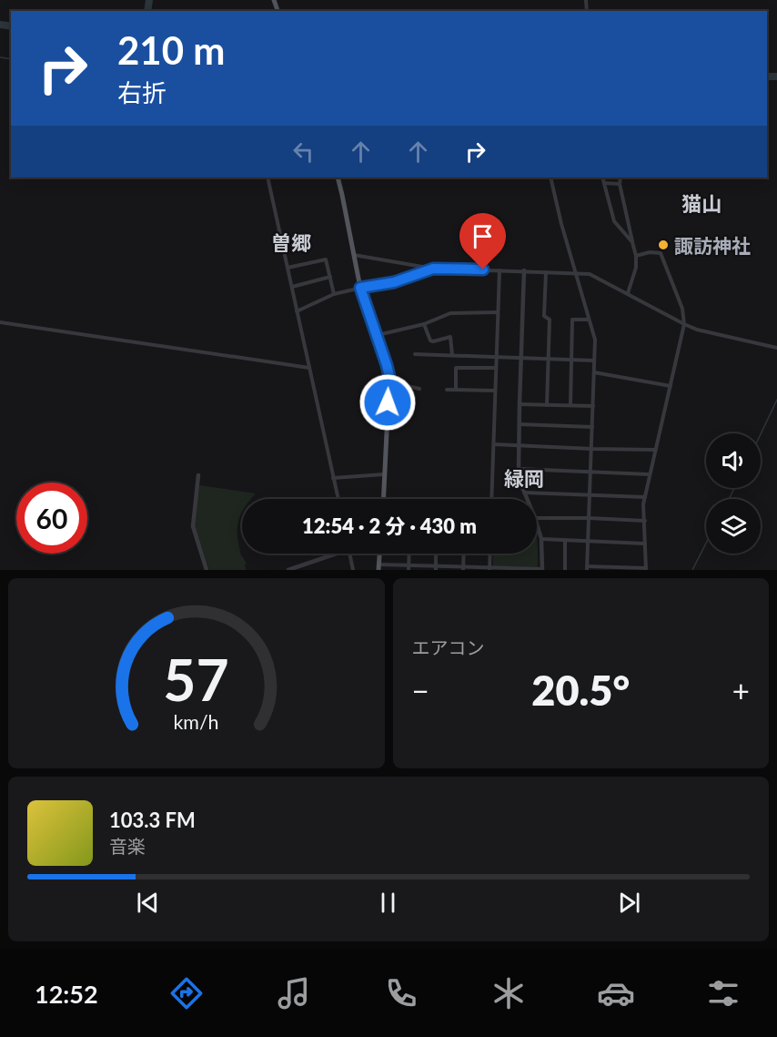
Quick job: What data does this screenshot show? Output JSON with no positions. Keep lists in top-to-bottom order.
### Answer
{
  "districts": ["猫山", "曽郷", "緑岡"],
  "places": ["諏訪神社"],
  "page": {
    "turn": ["210 m", "右折"],
    "limit": "60",
    "trip": "12:54 · 2 分 · 430 m",
    "tile": "エアコン",
    "heat": ["−", "20.5°", "+"],
    "song": ["103.3 FM", "音楽"],
    "tabs": "12:52",
    "gauge": ["57", "km/h"]
  }
}
